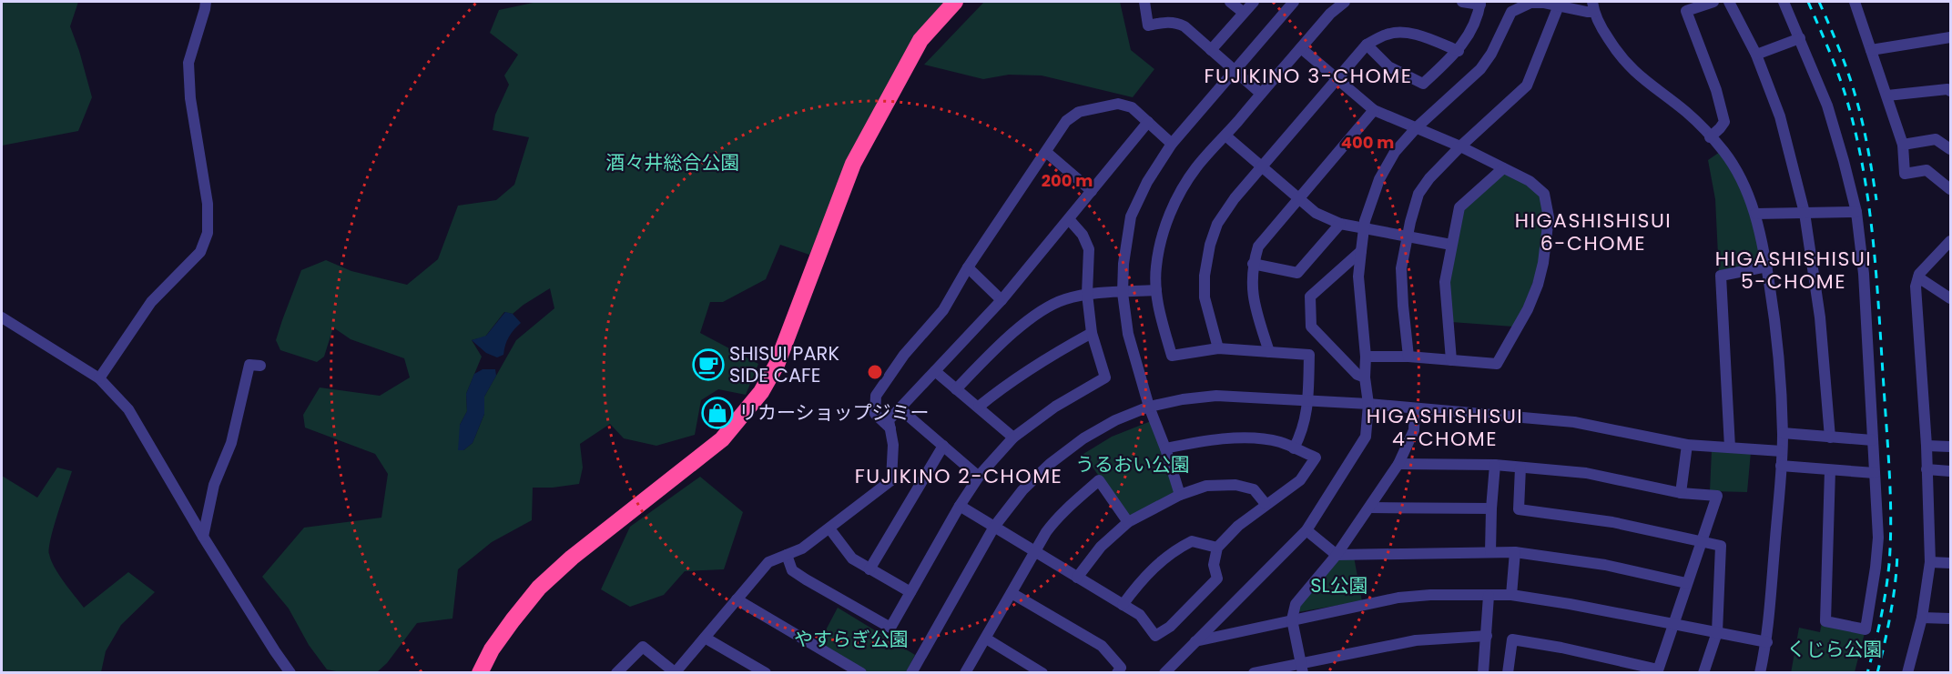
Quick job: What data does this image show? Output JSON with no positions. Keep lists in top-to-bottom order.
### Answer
{
  "districts": [
    "FUJIKINO 3-CHOME",
    "HIGASHISHISUI 6-CHOME",
    "HIGASHISHISUI 5-CHOME",
    "HIGASHISHISUI 4-CHOME",
    "FUJIKINO 2-CHOME"
  ],
  "parks": [
    "酒々井総合公園",
    "うるおい公園",
    "SL公園",
    "やすらぎ公園",
    "くじら公園"
  ],
  "places": {
    "cafe": ["SHISUI PARK SIDE CAFE"],
    "shop": ["リカーショップジミー"]
  },
  "rings": ["400 m", "200 m"]
}
